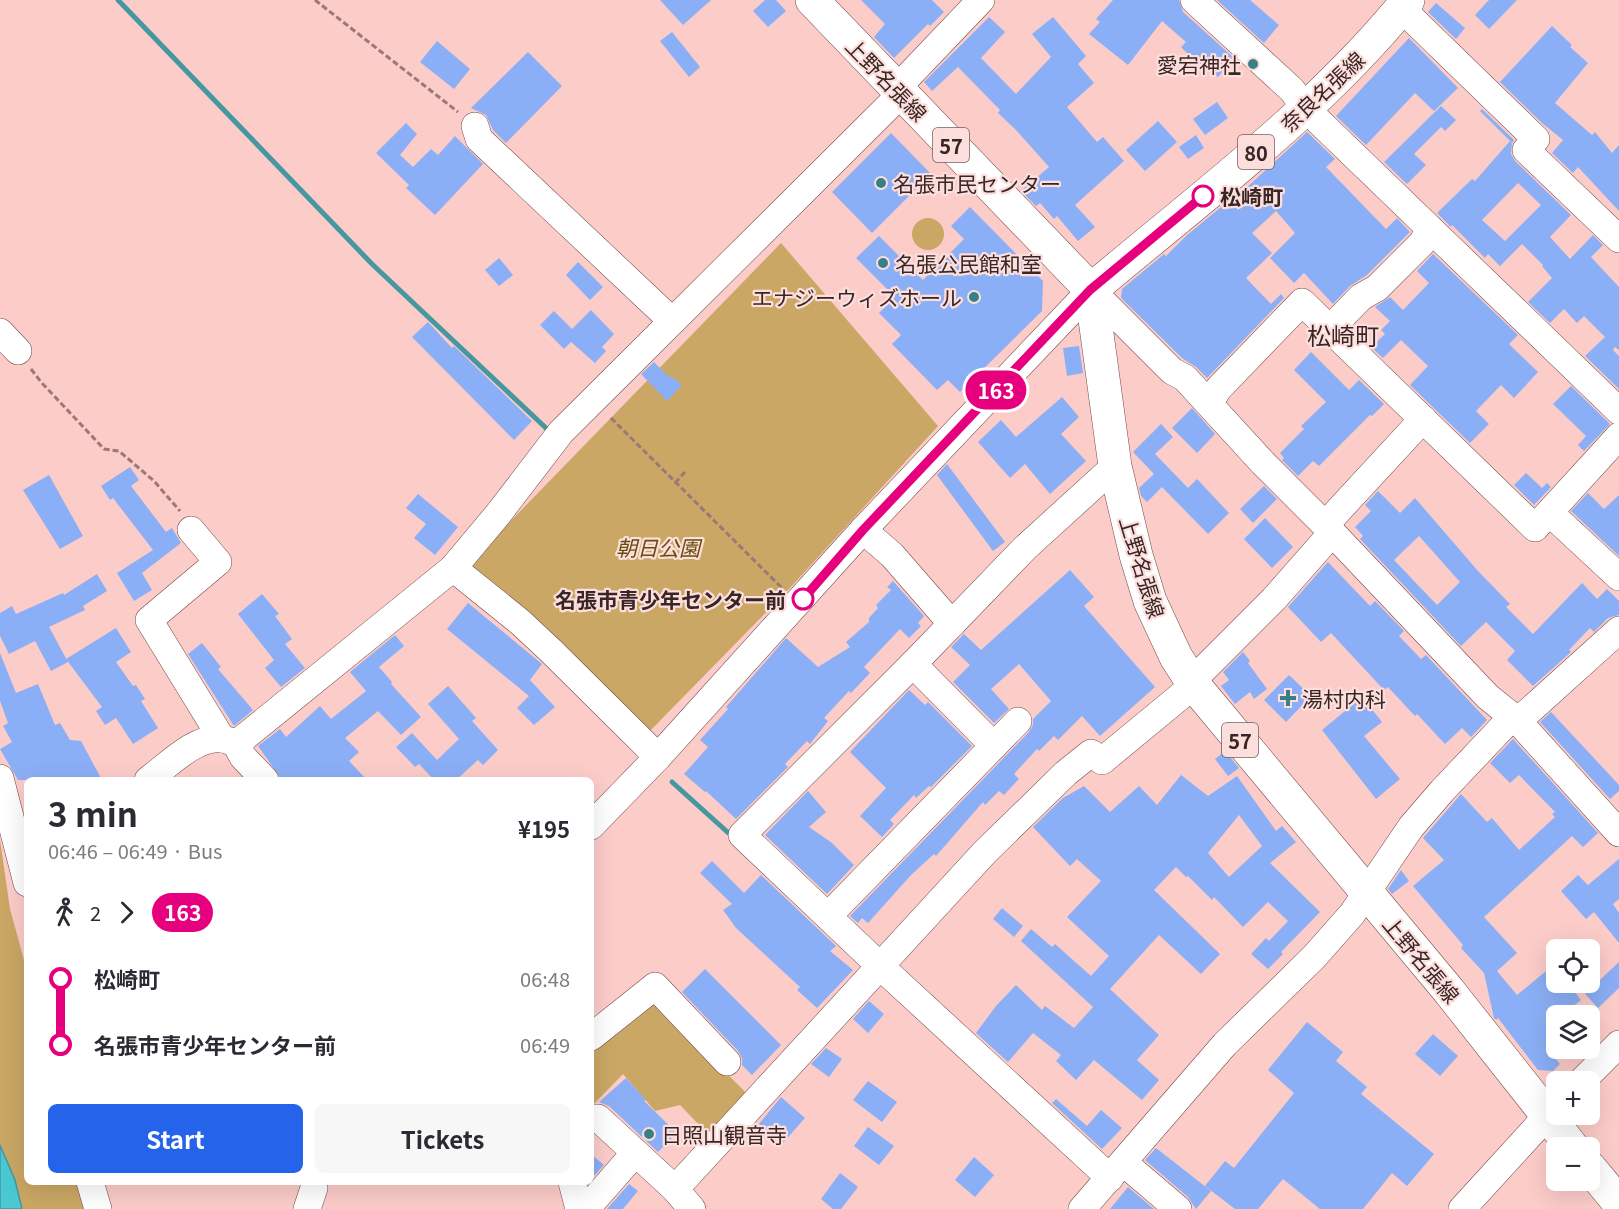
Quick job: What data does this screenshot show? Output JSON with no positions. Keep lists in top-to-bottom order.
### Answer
{
  "streets": {
    "main road": [
      "上野名張線",
      "奈良名張線",
      "57",
      "80"
    ]
  },
  "crossings": [
    ["上野名張線", "奈良名張線"]
  ],
  "districts": ["松崎町"],
  "parks": ["朝日公園"],
  "places": {
    "other": [
      "愛宕神社",
      "名張市民センター",
      "松崎町",
      "名張公民館和室",
      "エナジーウィズホール",
      "名張市青少年センター前",
      "日照山観音寺"
    ],
    "health": ["湯村内科"]
  },
  "lines": ["bus line 163"],
  "page": {
    "on_map": "163",
    "heading": ["3 min", "06:46 – 06:49 · Bus", "¥195"],
    "legs": ["2", "163"],
    "map_buttons": ["+", "−"],
    "list": [
      {
        "name": "松崎町",
        "value": "06:48"
      },
      {
        "name": "名張市青少年センター前",
        "value": "06:49"
      }
    ],
    "buttons": ["Start", "Tickets"]
  }
}
